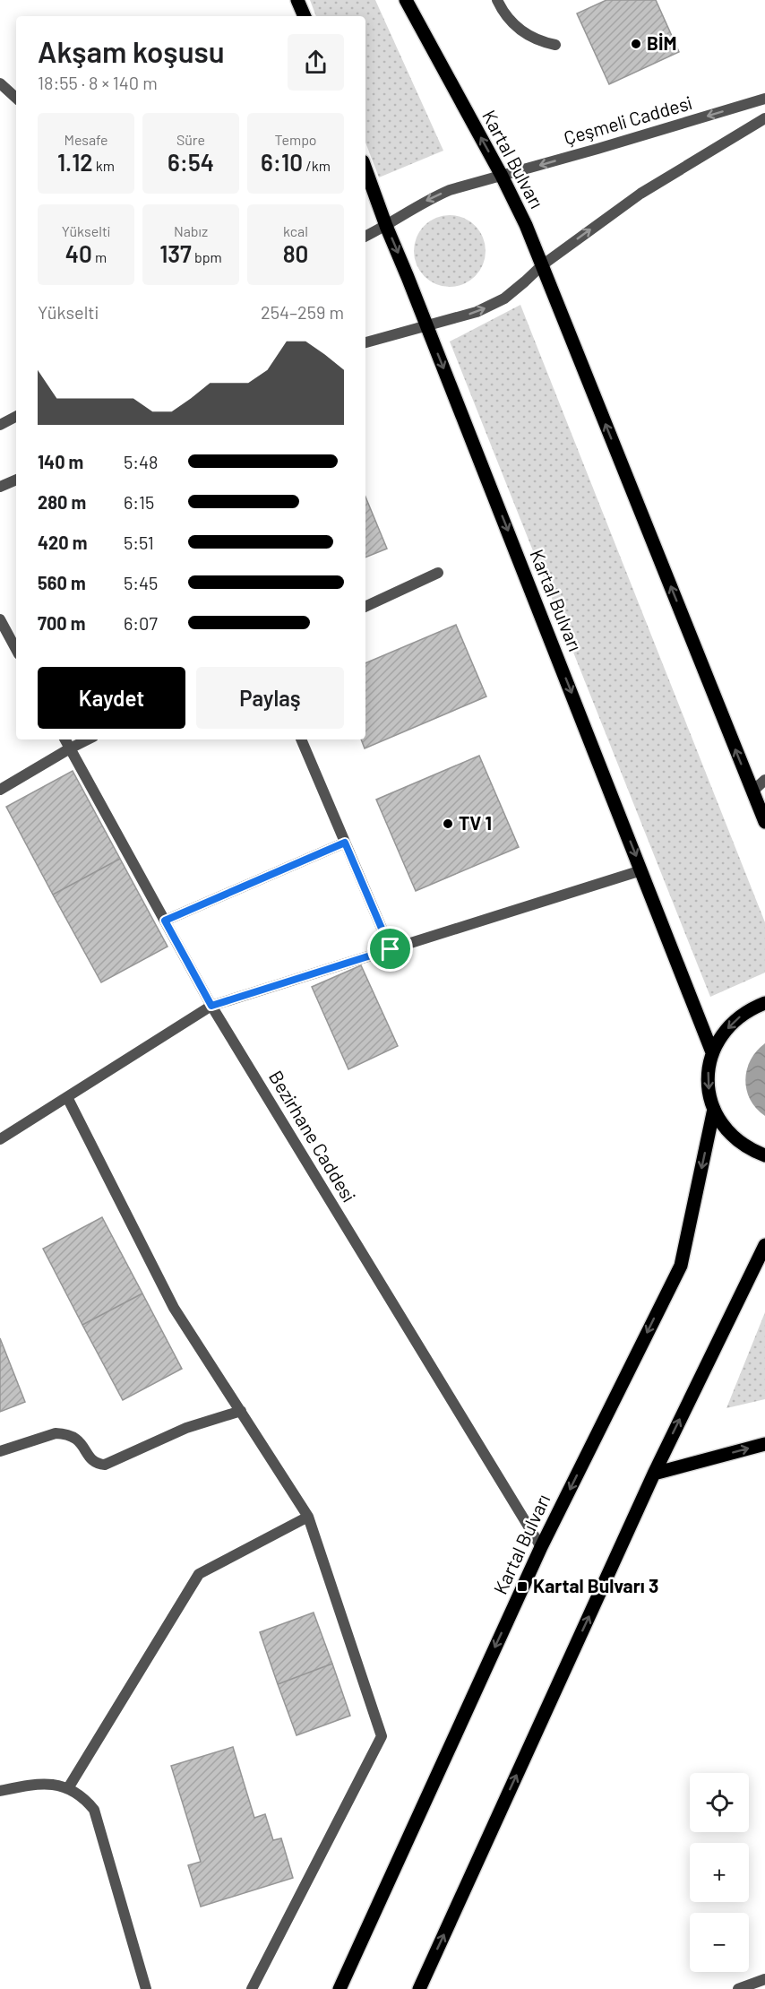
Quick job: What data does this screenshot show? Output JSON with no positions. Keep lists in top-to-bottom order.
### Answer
{
  "streets": {
    "main road": ["Kartal Bulvarı"],
    "street": ["Çeşmeli Caddesi", "Bezirhane Caddesi"]
  },
  "crossings": [
    ["Çeşmeli Caddesi", "Kartal Bulvarı"],
    ["Kartal Bulvarı", "Bezirhane Caddesi"]
  ],
  "places": {
    "other": ["BİM", "TV 1"],
    "transit": ["Kartal Bulvarı 3"]
  },
  "page": {
    "heading": ["Akşam koşusu", "18:55 · 8 × 140 m"],
    "stats": [
      ["Mesafe", "1.12 km"],
      ["Süre", "6:54"],
      ["Tempo", "6:10 /km"],
      ["Yükselti", "40 m"],
      ["Nabız", "137 bpm"],
      ["kcal", "80"]
    ],
    "chart": ["Yükselti", "254–259 m"],
    "list": [
      {
        "name": "140 m",
        "note": "5:48"
      },
      {
        "name": "280 m",
        "note": "6:15"
      },
      {
        "name": "420 m",
        "note": "5:51"
      },
      {
        "name": "560 m",
        "note": "5:45"
      },
      {
        "name": "700 m",
        "note": "6:07"
      }
    ],
    "buttons": ["Kaydet", "Paylaş"],
    "map_buttons": ["+", "−"]
  }
}
